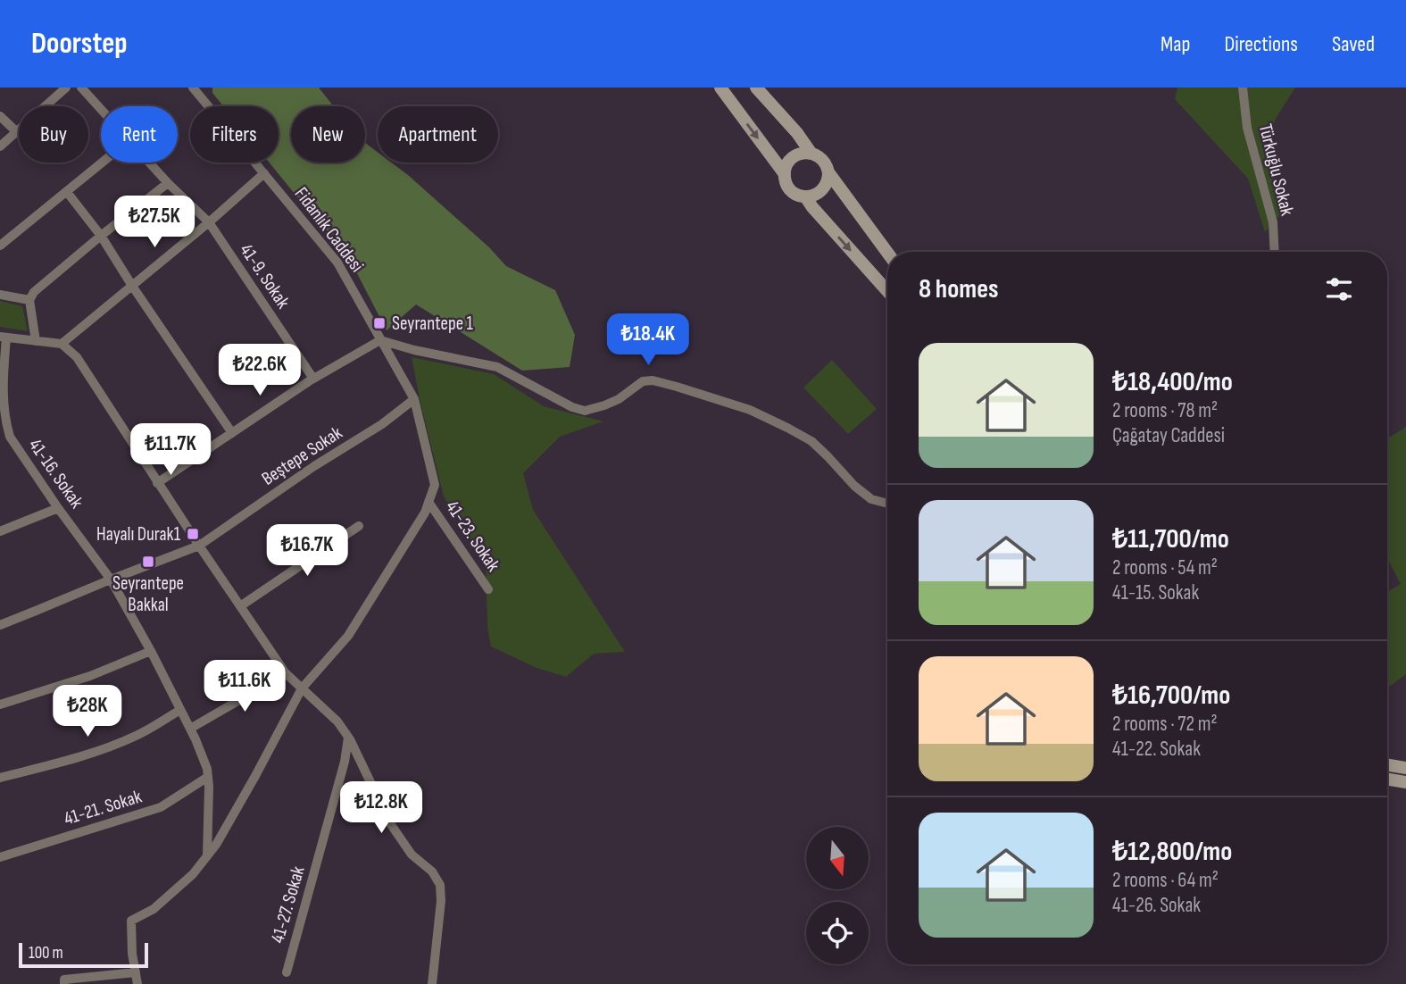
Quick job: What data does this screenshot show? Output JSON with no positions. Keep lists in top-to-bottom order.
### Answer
{
  "streets": {
    "street": [
      "Türkuğlu Sokak",
      "Fidanlık Caddesi",
      "41-9. Sokak",
      "Beştepe Sokak",
      "41-16. Sokak",
      "41-23. Sokak",
      "41-21. Sokak",
      "41-27. Sokak"
    ]
  },
  "crossings": [
    ["Fidanlık Caddesi", "Beştepe Sokak"],
    ["Fidanlık Caddesi", "41-23. Sokak"],
    ["Beştepe Sokak", "41-16. Sokak"],
    ["41-16. Sokak", "41-21. Sokak"]
  ],
  "places": {
    "transit": ["Seyrantepe 1", "Hayalı Durak1", "Seyrantepe Bakkal"]
  },
  "scale_bar": "100 m",
  "north": "bottom",
  "page": {
    "header": "Doorstep",
    "nav": ["Map", "Directions", "Saved"],
    "chip": [
      "Buy",
      "Rent",
      "Filters",
      "New",
      "Apartment"
    ],
    "price": [
      "₺27.5K",
      "₺18.4K",
      "₺22.6K",
      "₺11.7K",
      "₺16.7K",
      "₺11.6K",
      "₺28K",
      "₺12.8K"
    ],
    "heading": "8 homes",
    "list": [
      {
        "name": "₺18,400/mo",
        "note": "2 rooms · 78 m² · Çağatay Caddesi"
      },
      {
        "name": "₺11,700/mo",
        "note": "2 rooms · 54 m² · 41-15. Sokak"
      },
      {
        "name": "₺16,700/mo",
        "note": "2 rooms · 72 m² · 41-22. Sokak"
      },
      {
        "name": "₺12,800/mo",
        "note": "2 rooms · 64 m² · 41-26. Sokak"
      }
    ],
    "scale": "100 m"
  }
}
